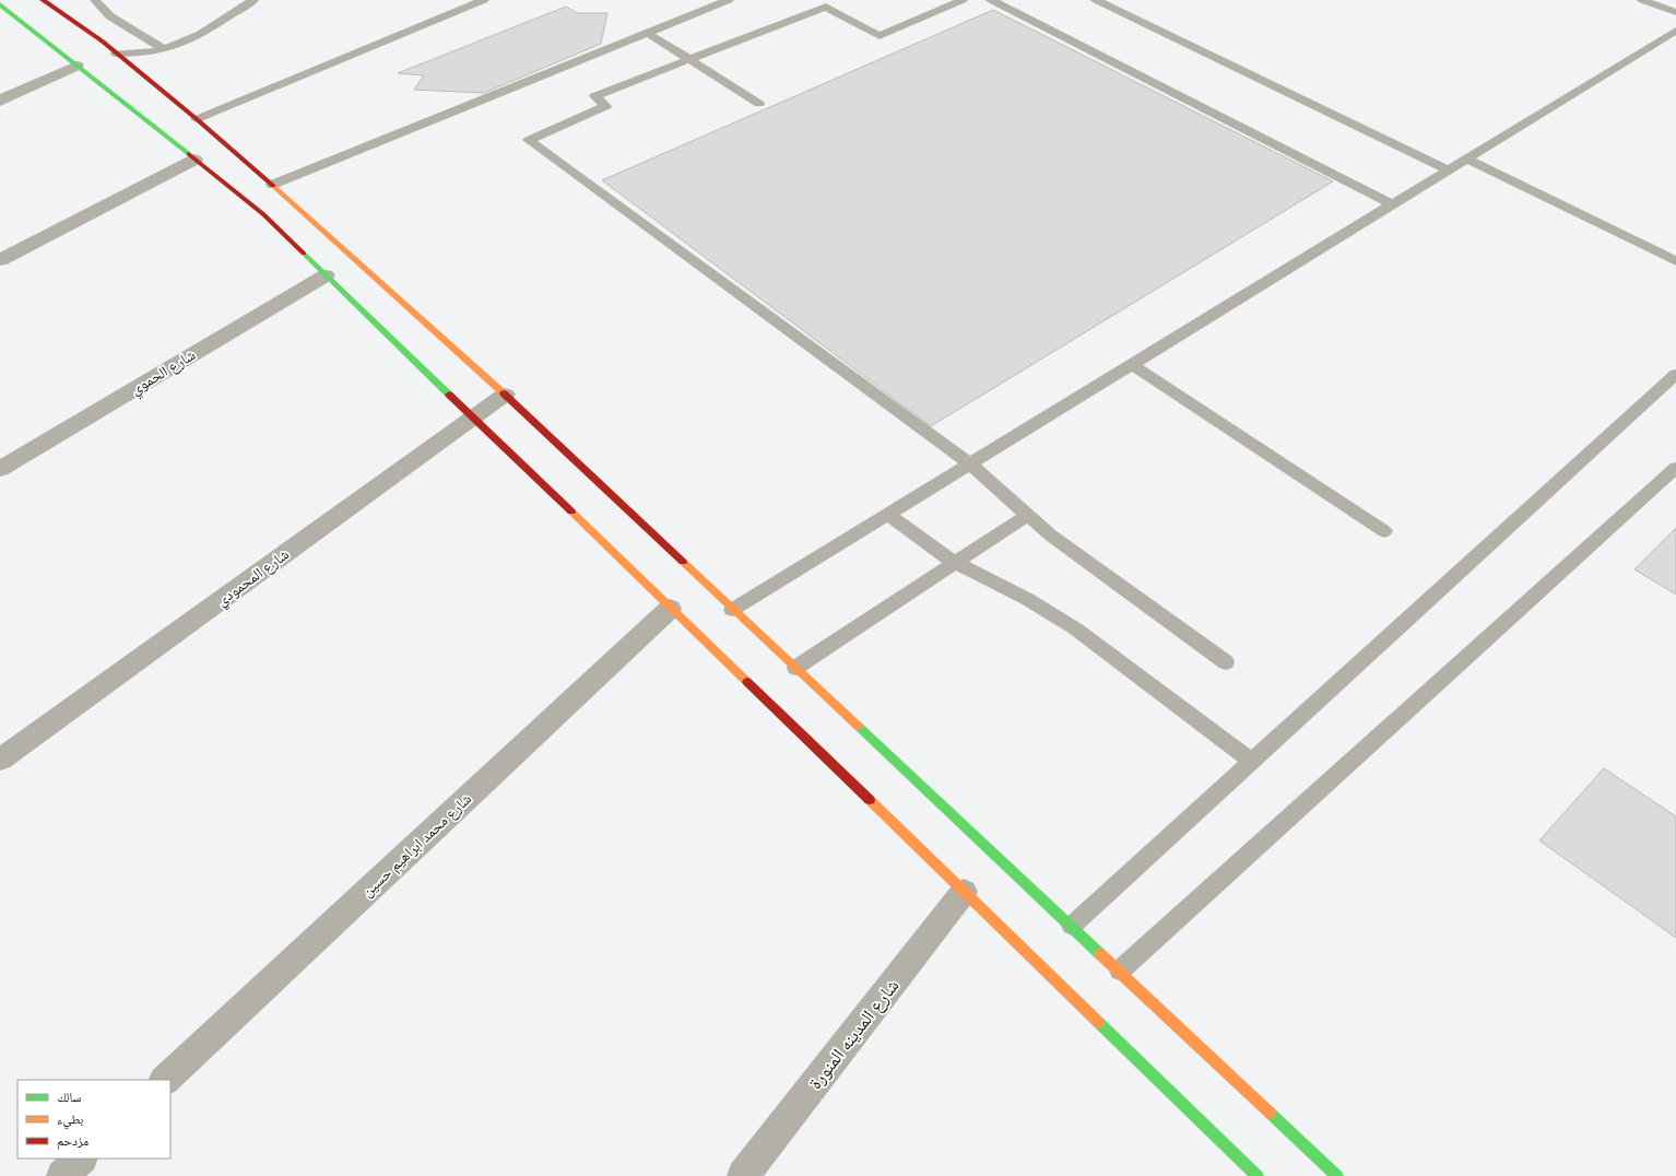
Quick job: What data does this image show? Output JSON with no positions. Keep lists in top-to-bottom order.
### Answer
{
  "streets": {
    "street": [
      "شارع الحموي",
      "شارع المحمودي",
      "شارع محمد ابراهيم حسين",
      "شارع المدينه المنورة"
    ]
  },
  "legend": ["سالك", "بطيء", "مزدحم"]
}
